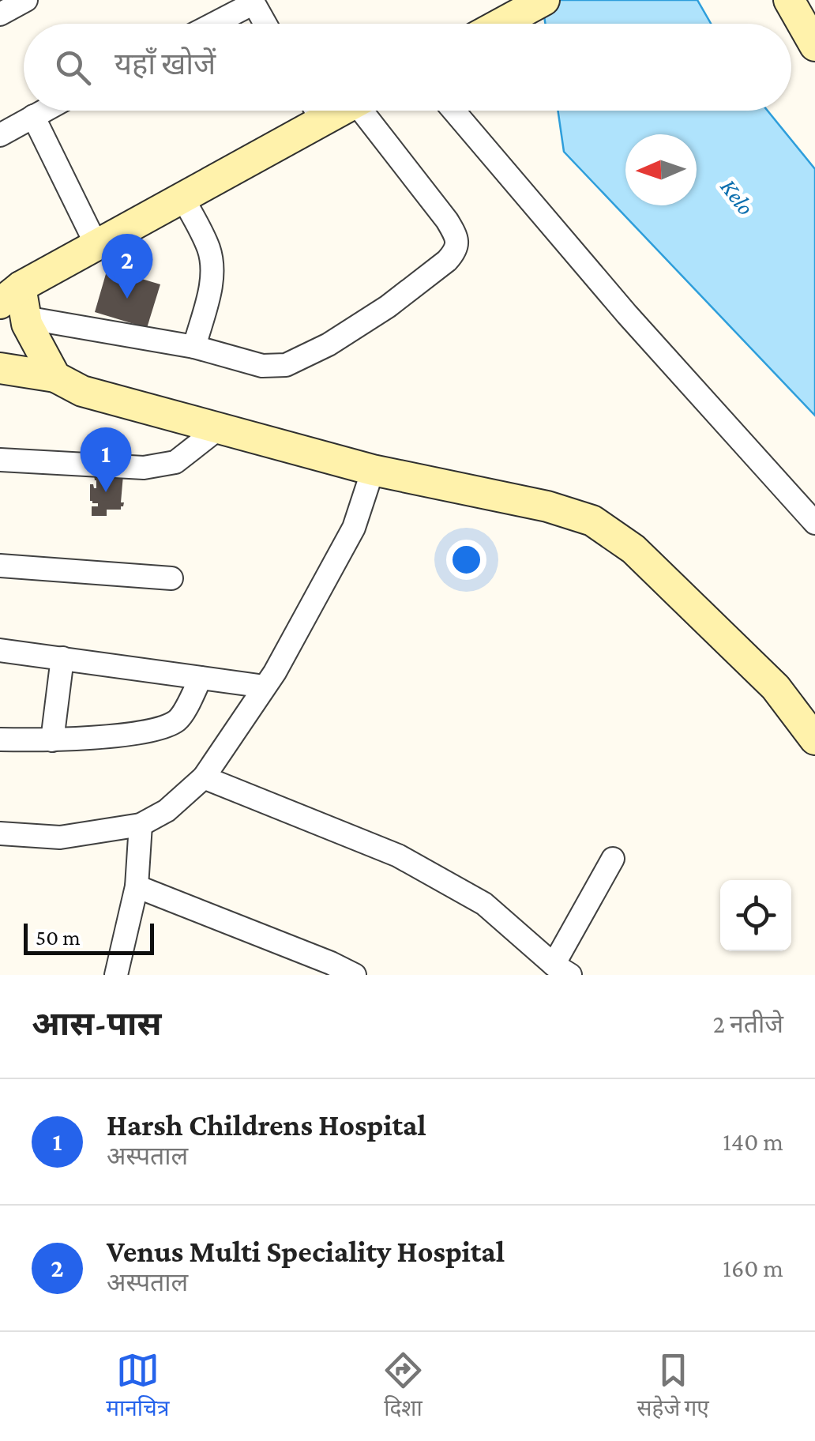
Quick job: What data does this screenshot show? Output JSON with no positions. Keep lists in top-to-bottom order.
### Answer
{
  "water": ["Kelo"],
  "scale_bar": "50 m",
  "north": "left",
  "page": {
    "search": "यहाँ खोजें",
    "pins": ["2", "1"],
    "scale": "50 m",
    "heading": ["आस-पास", "2 नतीजे"],
    "list": [
      {
        "mark": "1",
        "name": "Harsh Childrens Hospital",
        "note": "अस्पताल",
        "value": "140 m"
      },
      {
        "mark": "2",
        "name": "Venus Multi Speciality Hospital",
        "note": "अस्पताल",
        "value": "160 m"
      }
    ],
    "nav": ["मानचित्र", "दिशा", "सहेजे गए"]
  }
}
